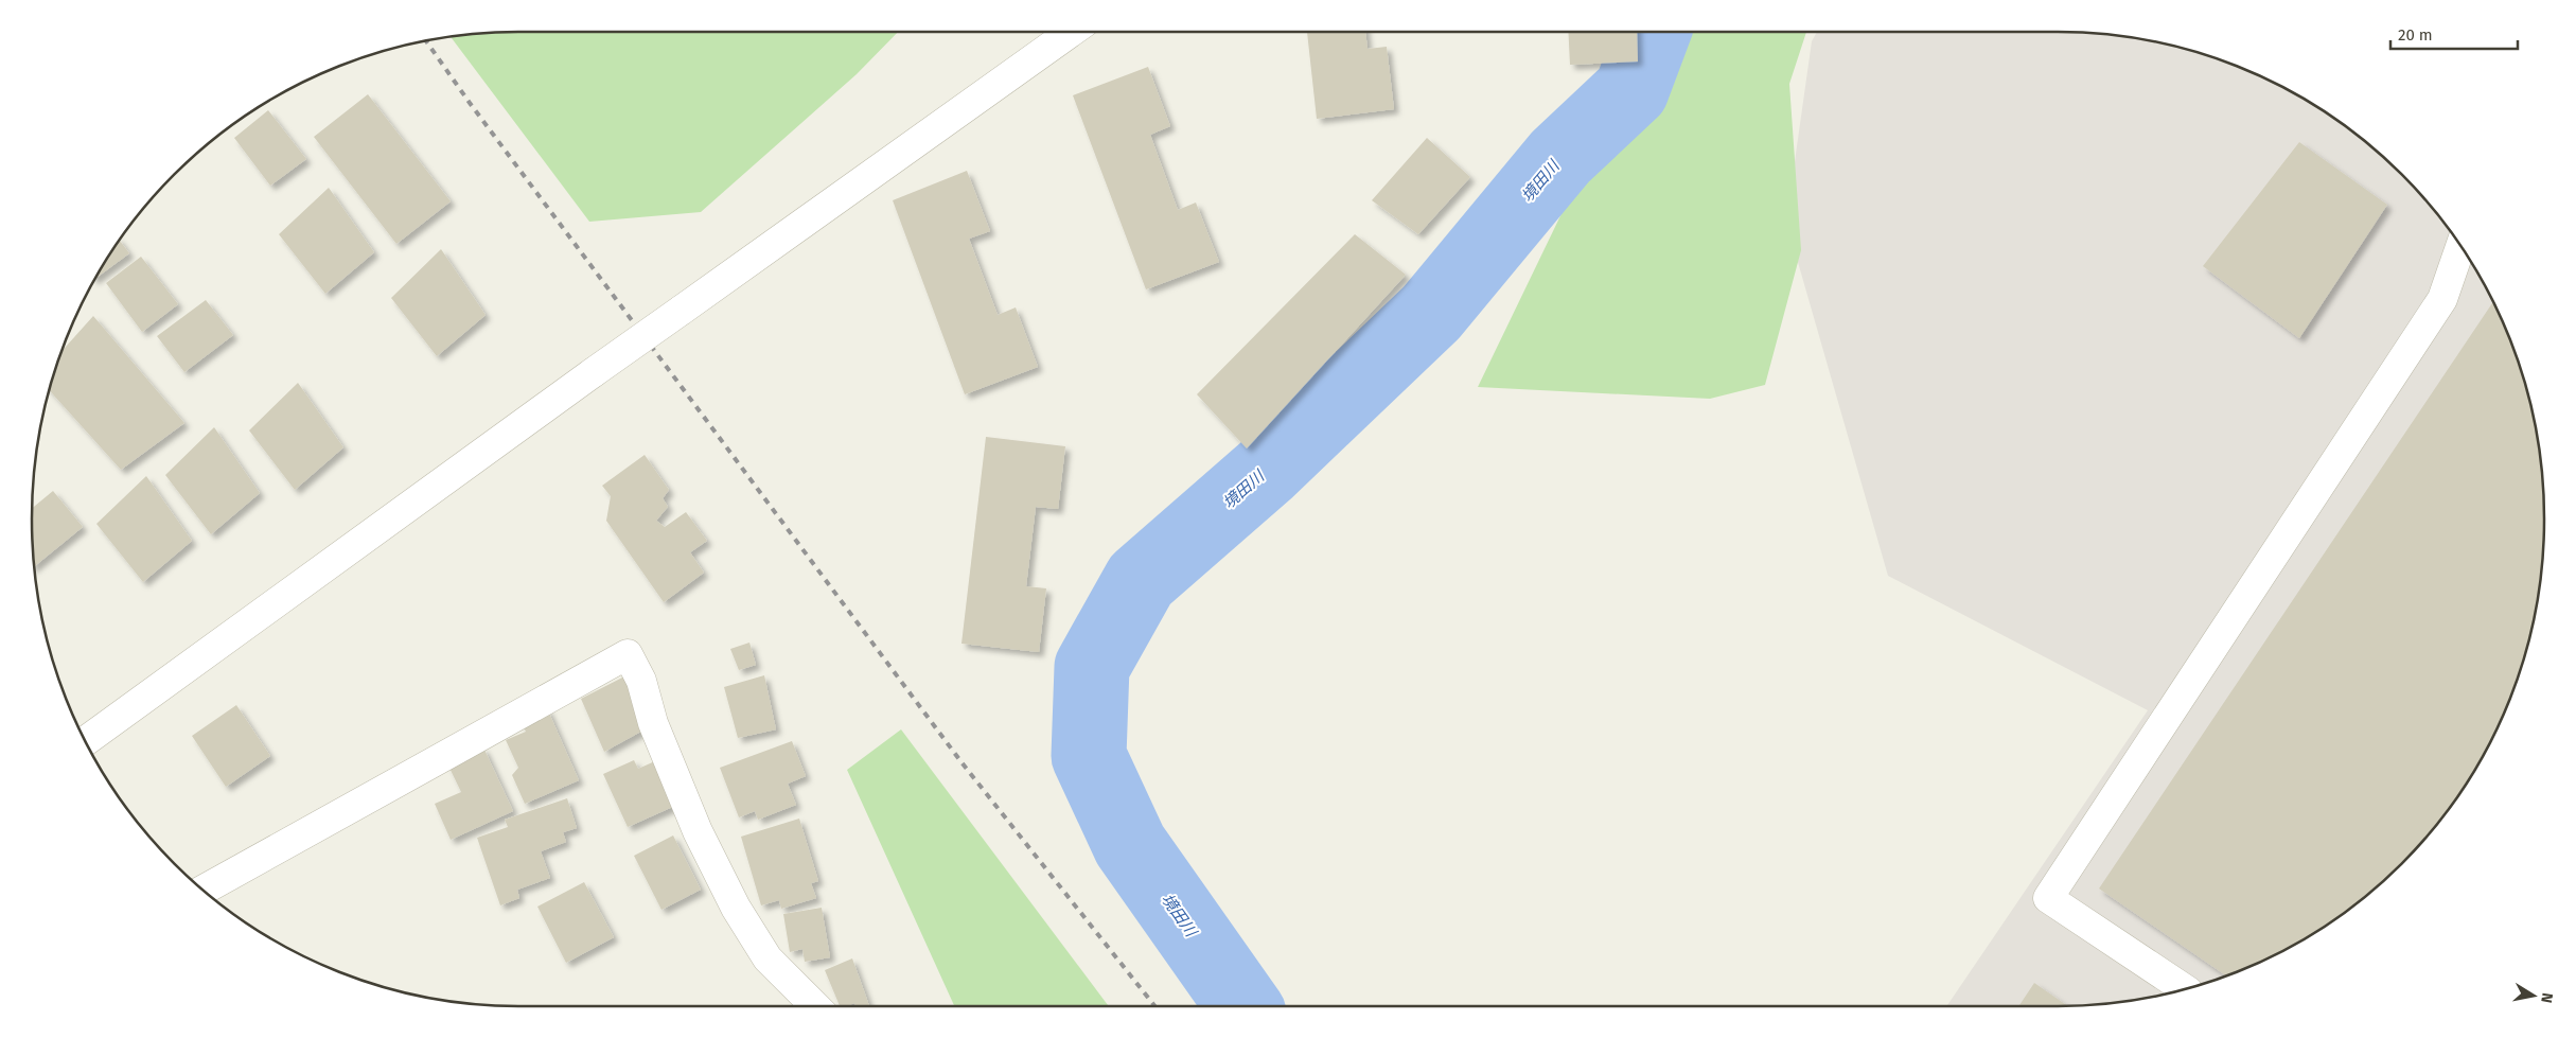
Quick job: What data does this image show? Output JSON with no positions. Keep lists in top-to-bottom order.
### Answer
{
  "water": ["境田川"],
  "scale_bar": "20 m",
  "north": "right"
}
